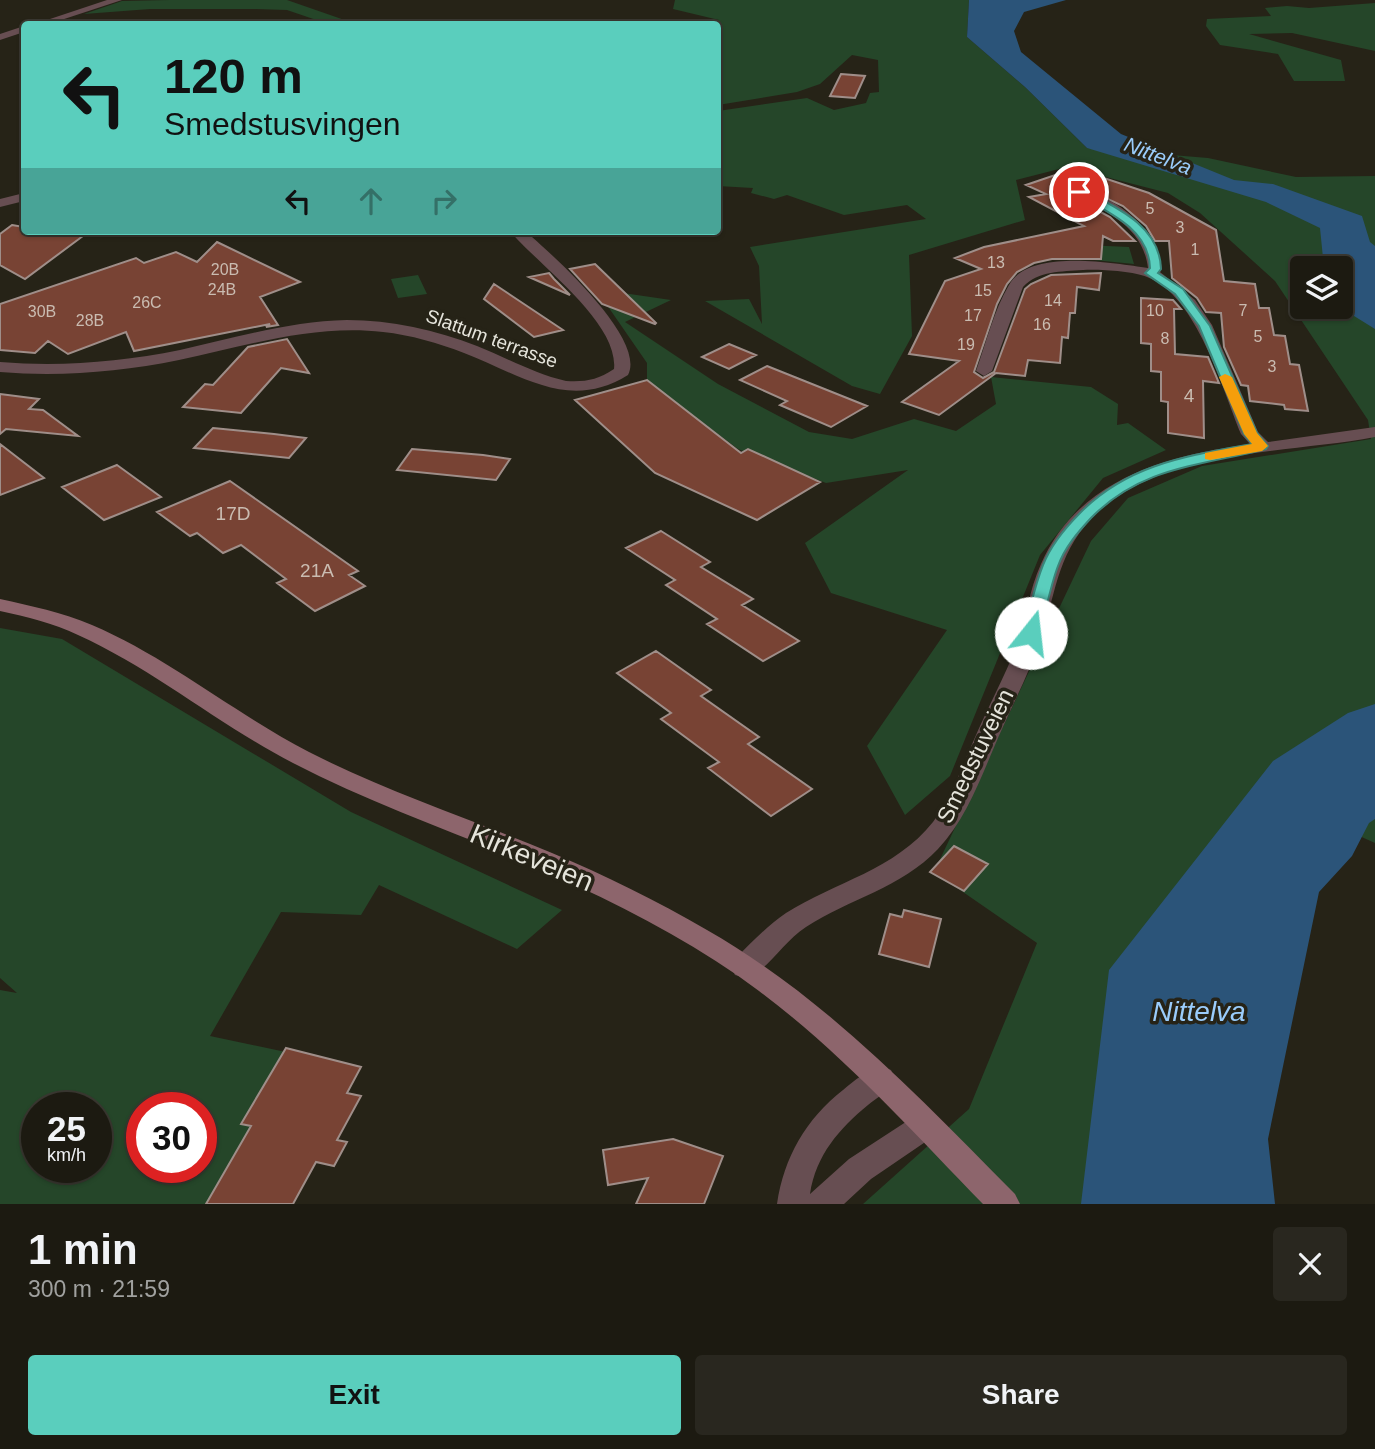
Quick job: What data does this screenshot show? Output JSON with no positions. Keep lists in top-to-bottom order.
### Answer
{
  "streets": {
    "main road": ["Kirkeveien"],
    "street": ["Slattum terrasse", "Smedstuveien"]
  },
  "crossings": [
    ["Smedstuveien", "Kirkeveien"]
  ],
  "water": ["Nittelva"],
  "house_numbers": [
    "5",
    "3",
    "1",
    "13",
    "20B",
    "24B",
    "15",
    "14",
    "26C",
    "10",
    "7",
    "30B",
    "17",
    "28B",
    "16",
    "5",
    "8",
    "19",
    "3",
    "4",
    "17D",
    "21A"
  ],
  "page": {
    "turn": ["120 m", "Smedstusvingen"],
    "speed": "25 km/h",
    "limit": "30",
    "heading": ["1 min", "300 m · 21:59"],
    "buttons": ["Exit", "Share"]
  }
}
